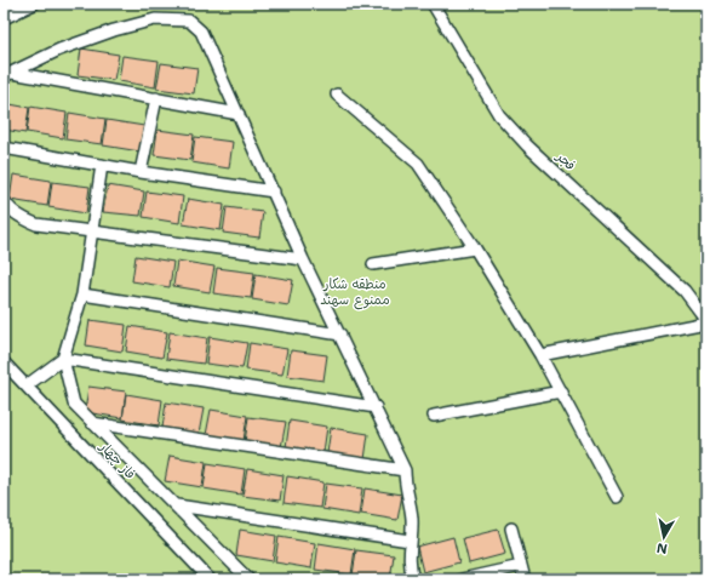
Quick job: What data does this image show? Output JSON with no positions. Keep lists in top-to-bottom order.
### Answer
{
  "streets": {
    "street": ["فجر", "فاز چهار"]
  },
  "parks": ["منطقه شکار ممنوع سهند"],
  "north": "bottom"
}
